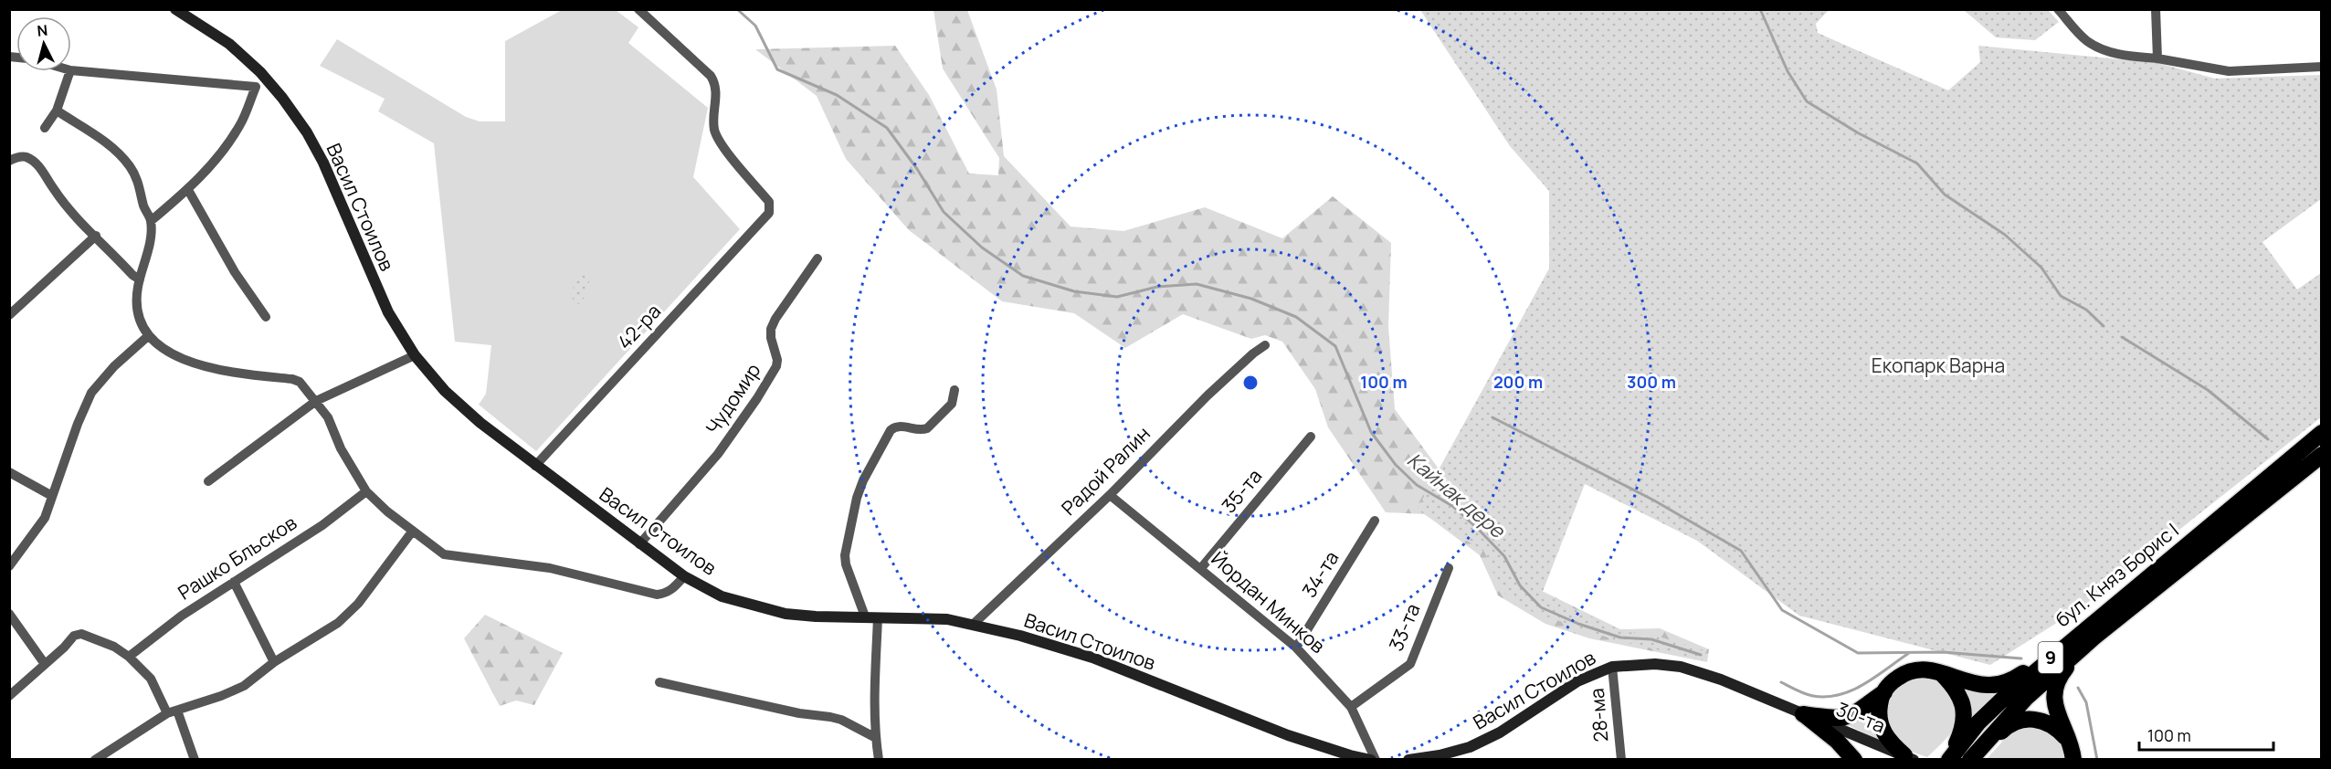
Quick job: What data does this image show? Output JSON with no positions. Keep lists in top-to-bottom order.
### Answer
{
  "streets": {
    "highway": ["бул. Княз Борис I", "9"],
    "street": [
      "Васил Стоилов",
      "42-ра",
      "Чудомир",
      "Радой Ралин",
      "35-та",
      "Рашко Блъсков",
      "34-та",
      "Йордан Минков",
      "33-та",
      "28-ма",
      "30-та"
    ]
  },
  "crossings": [
    ["Васил Стоилов", "42-ра"],
    ["Васил Стоилов", "Чудомир"],
    ["Васил Стоилов", "Радой Ралин"],
    ["Васил Стоилов", "28-ма"],
    ["Васил Стоилов", "30-та"],
    ["Радой Ралин", "Йордан Минков"],
    ["35-та", "Йордан Минков"],
    ["34-та", "Йордан Минков"],
    ["Йордан Минков", "33-та"]
  ],
  "water": ["Кайнак дере"],
  "parks": ["Екопарк Варна"],
  "scale_bar": "100 m",
  "north": "top",
  "rings": ["100 m", "200 m", "300 m"]
}
